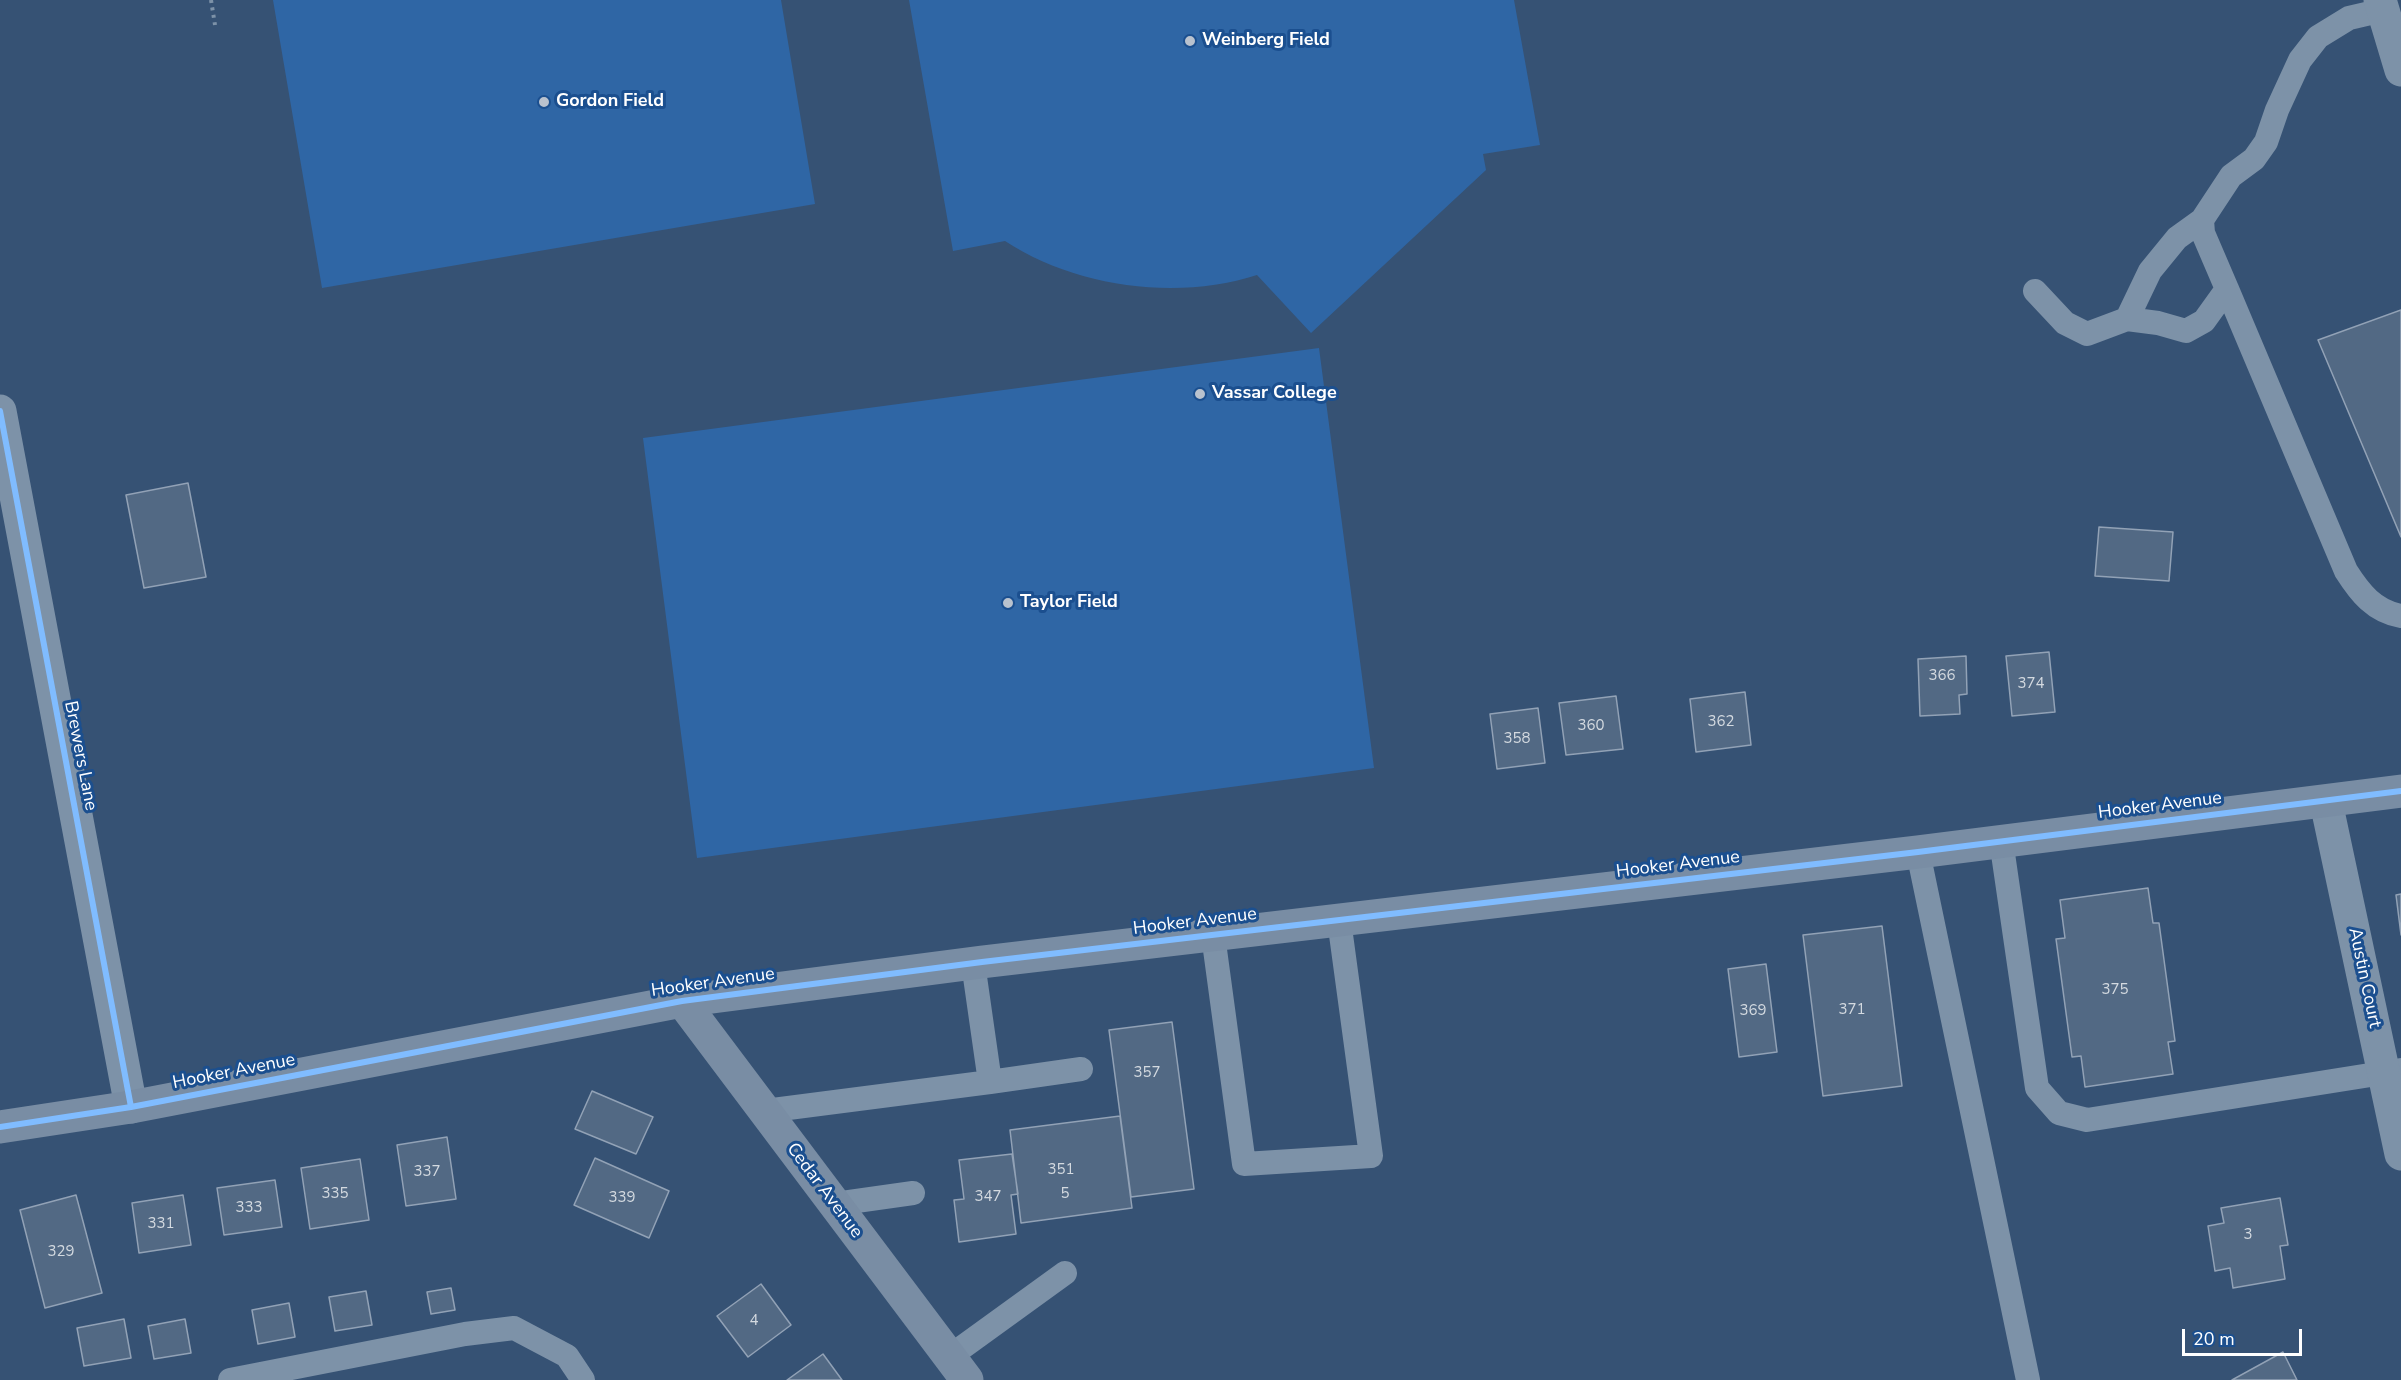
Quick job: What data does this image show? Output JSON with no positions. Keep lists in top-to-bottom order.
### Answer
{
  "streets": {
    "street": [
      "Brewers Lane",
      "Hooker Avenue",
      "Austin Court",
      "Cedar Avenue"
    ]
  },
  "crossings": [
    ["Brewers Lane", "Hooker Avenue"],
    ["Hooker Avenue", "Austin Court"],
    ["Hooker Avenue", "Cedar Avenue"]
  ],
  "places": [
    "Weinberg Field",
    "Gordon Field",
    "Vassar College",
    "Taylor Field"
  ],
  "house_numbers": [
    "366",
    "374",
    "362",
    "360",
    "358",
    "375",
    "371",
    "369",
    "357",
    "351",
    "337",
    "335",
    "5",
    "347",
    "339",
    "333",
    "331",
    "3",
    "329",
    "4"
  ],
  "scale_bar": "20 m"
}
